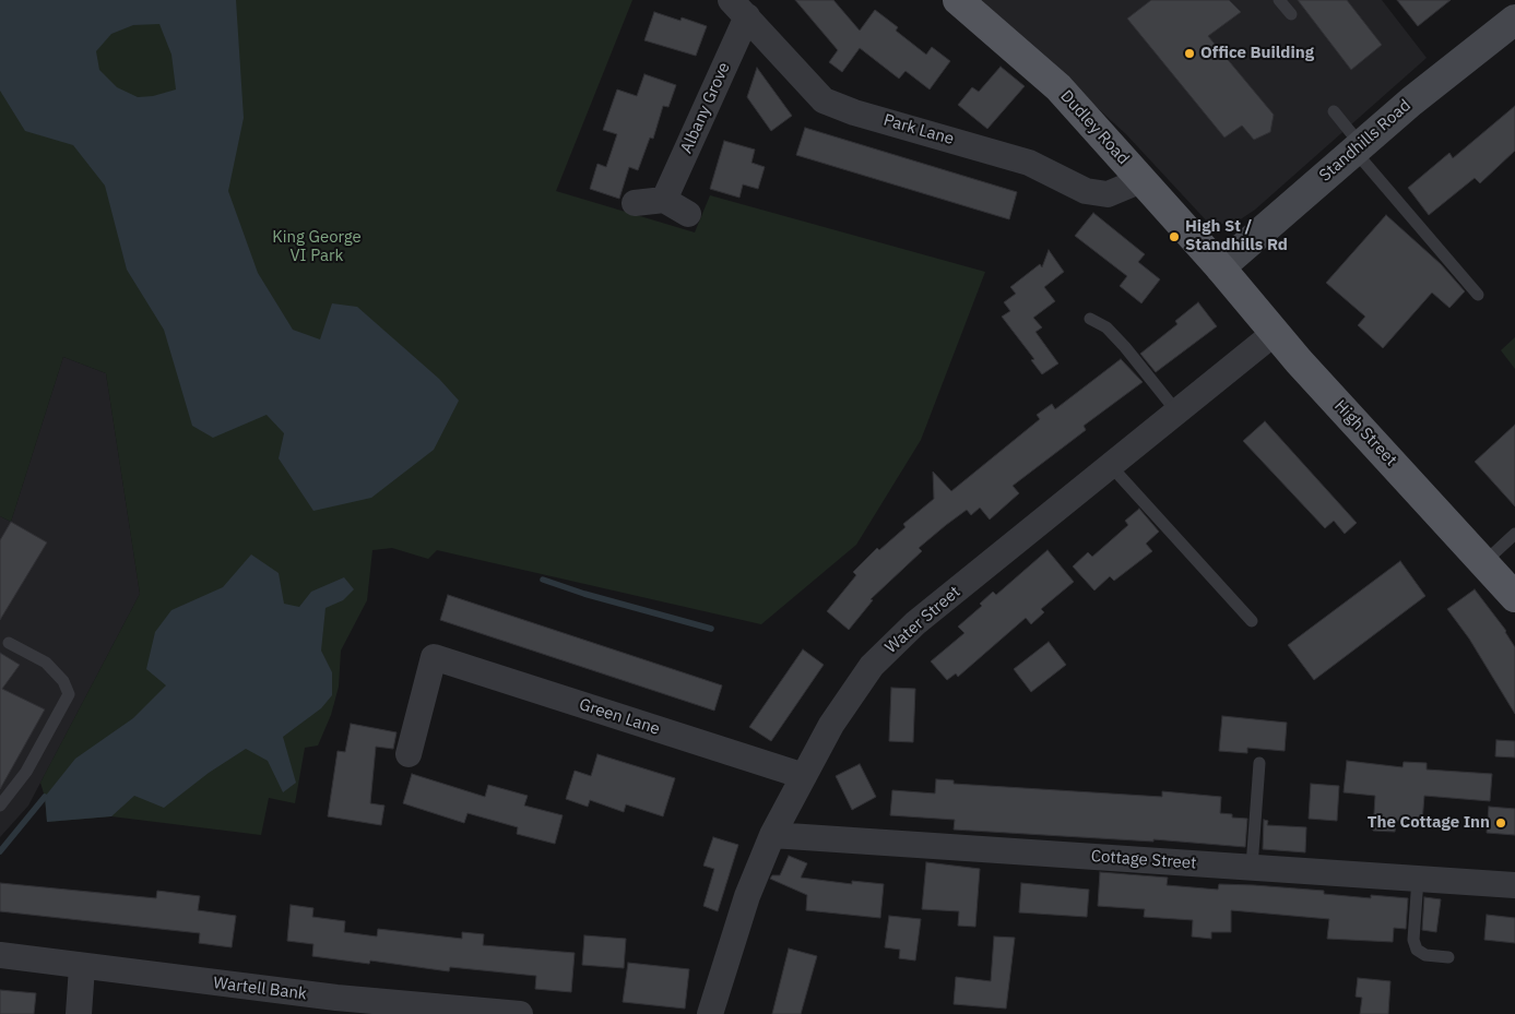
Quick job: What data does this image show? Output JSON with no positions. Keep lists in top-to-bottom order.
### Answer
{
  "streets": {
    "main road": ["Dudley Road", "High Street"],
    "street": [
      "Albany Grove",
      "Park Lane",
      "Standhills Road",
      "Water Street",
      "Green Lane",
      "Cottage Street",
      "Wartell Bank"
    ]
  },
  "crossings": [
    ["Albany Grove", "Park Lane"],
    ["Dudley Road", "Park Lane"],
    ["Dudley Road", "Standhills Road"],
    ["Dudley Road", "High Street"],
    ["Standhills Road", "High Street"],
    ["High Street", "Water Street"],
    ["Water Street", "Green Lane"],
    ["Water Street", "Cottage Street"]
  ],
  "parks": ["King George VI Park"],
  "places": ["Office Building", "High St / Standhills Rd", "The Cottage Inn"]
}
